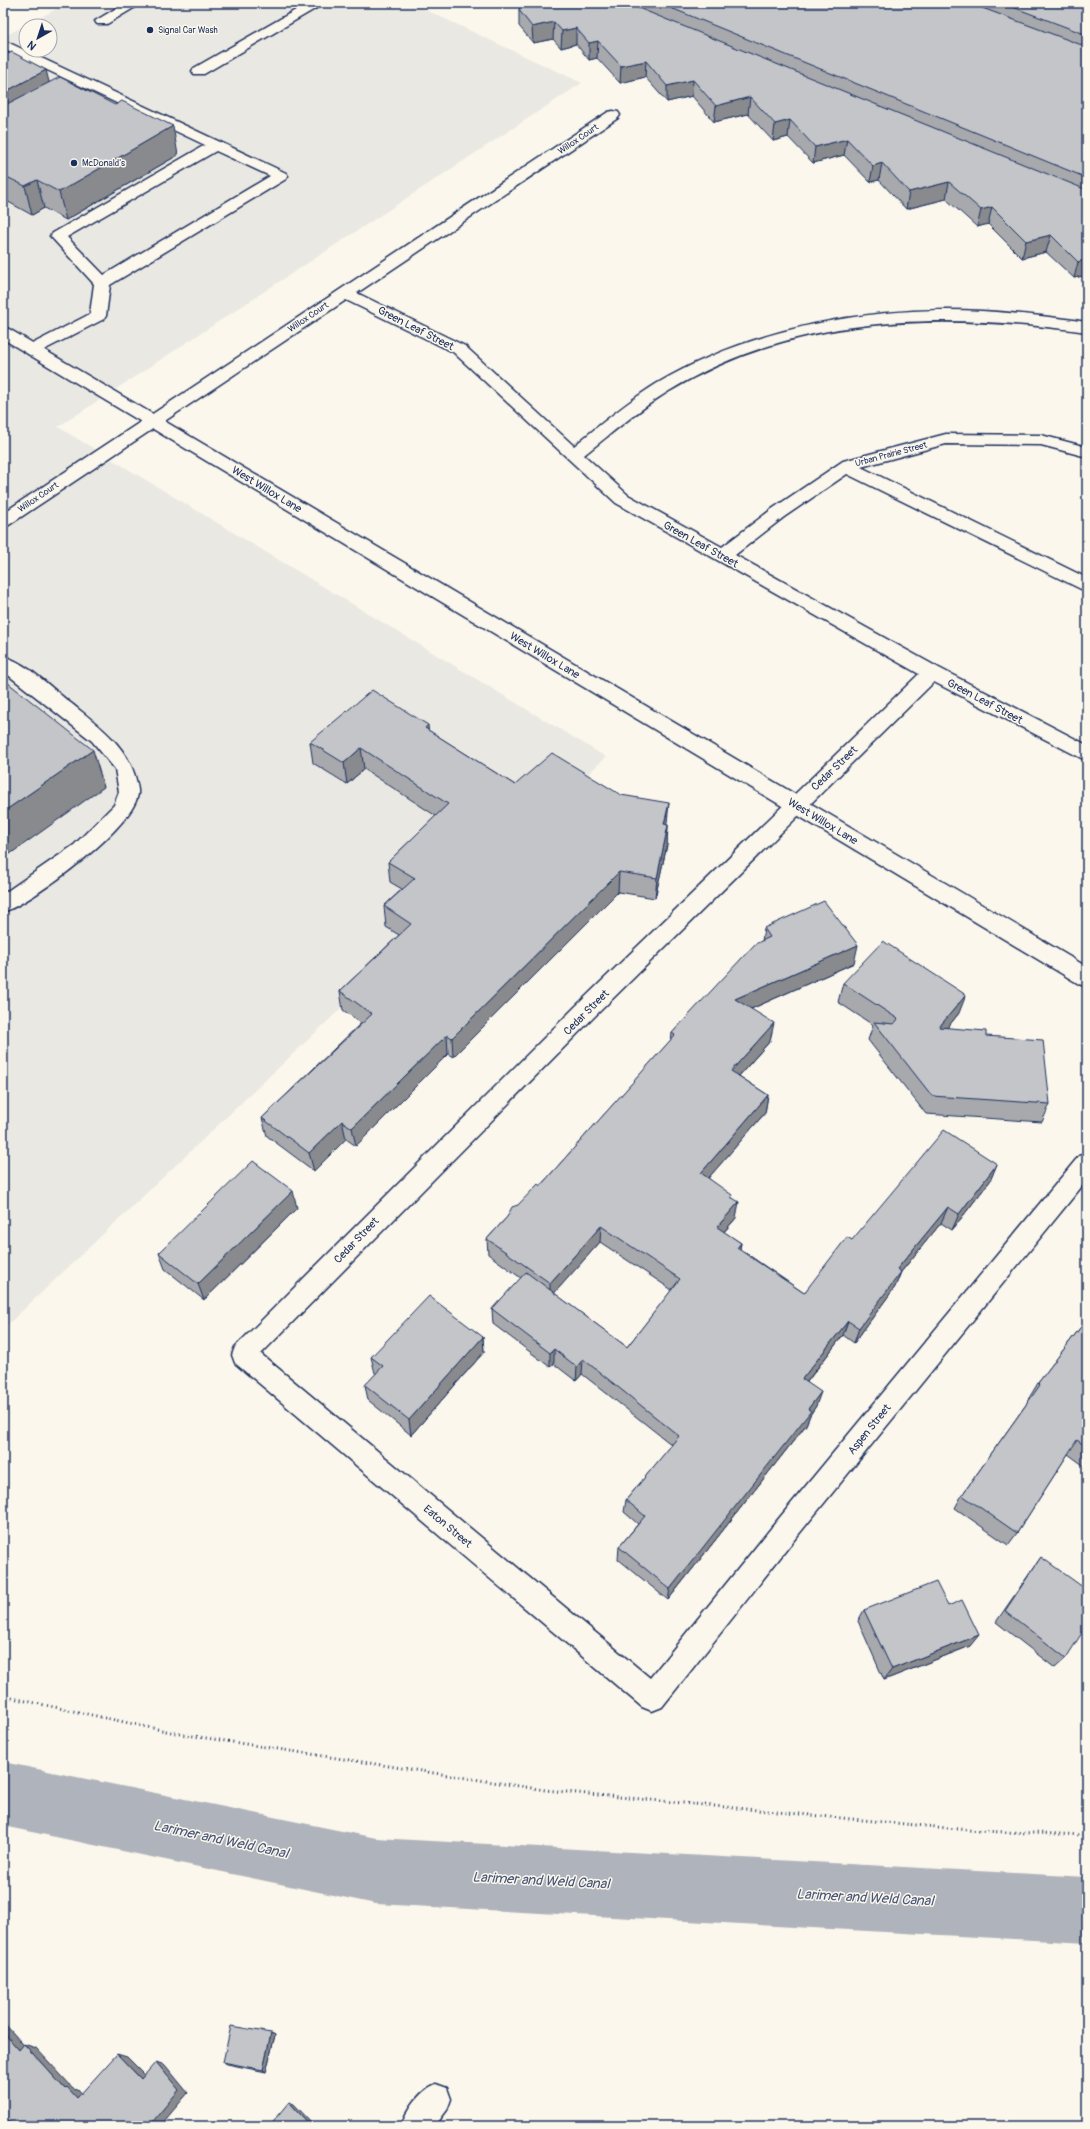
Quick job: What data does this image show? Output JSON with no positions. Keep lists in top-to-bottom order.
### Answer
{
  "streets": {
    "street": [
      "Willox Court",
      "Green Leaf Street",
      "Urban Prairie Street",
      "West Willox Lane",
      "Cedar Street",
      "Aspen Street",
      "Eaton Street"
    ]
  },
  "crossings": [
    ["Willox Court", "Green Leaf Street"],
    ["Willox Court", "West Willox Lane"],
    ["Green Leaf Street", "Urban Prairie Street"],
    ["Green Leaf Street", "Cedar Street"],
    ["West Willox Lane", "Cedar Street"],
    ["Cedar Street", "Eaton Street"],
    ["Aspen Street", "Eaton Street"]
  ],
  "water": ["Larimer and Weld Canal"],
  "places": ["Signal Car Wash", "McDonald's"],
  "north": "bottom left"
}
